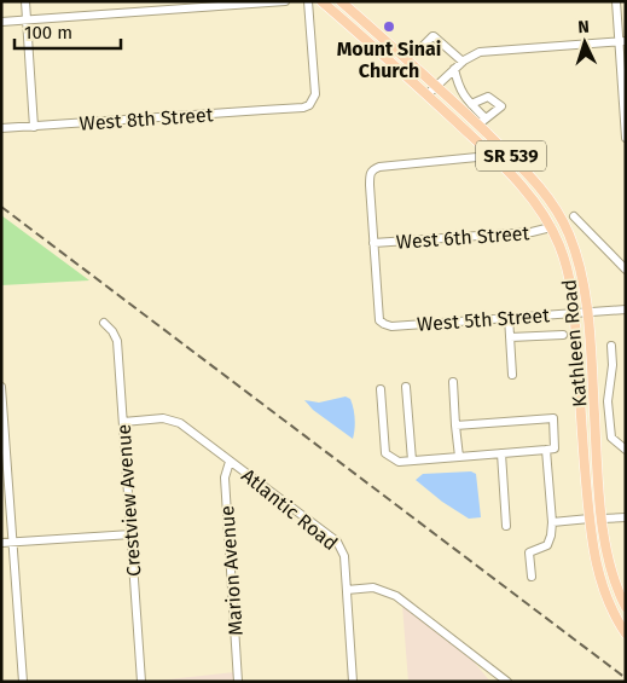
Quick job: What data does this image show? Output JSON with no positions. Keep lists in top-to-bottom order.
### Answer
{
  "streets": {
    "main road": ["SR 539", "Kathleen Road"],
    "street": [
      "West 8th Street",
      "West 6th Street",
      "West 5th Street",
      "Crestview Avenue",
      "Atlantic Road",
      "Marion Avenue"
    ]
  },
  "crossings": [
    ["West 6th Street", "West 5th Street"],
    ["West 6th Street", "Kathleen Road"],
    ["West 5th Street", "Kathleen Road"],
    ["Crestview Avenue", "Atlantic Road"],
    ["Atlantic Road", "Marion Avenue"]
  ],
  "places": ["Mount Sinai Church"],
  "scale_bar": "100 m",
  "north": "top"
}
